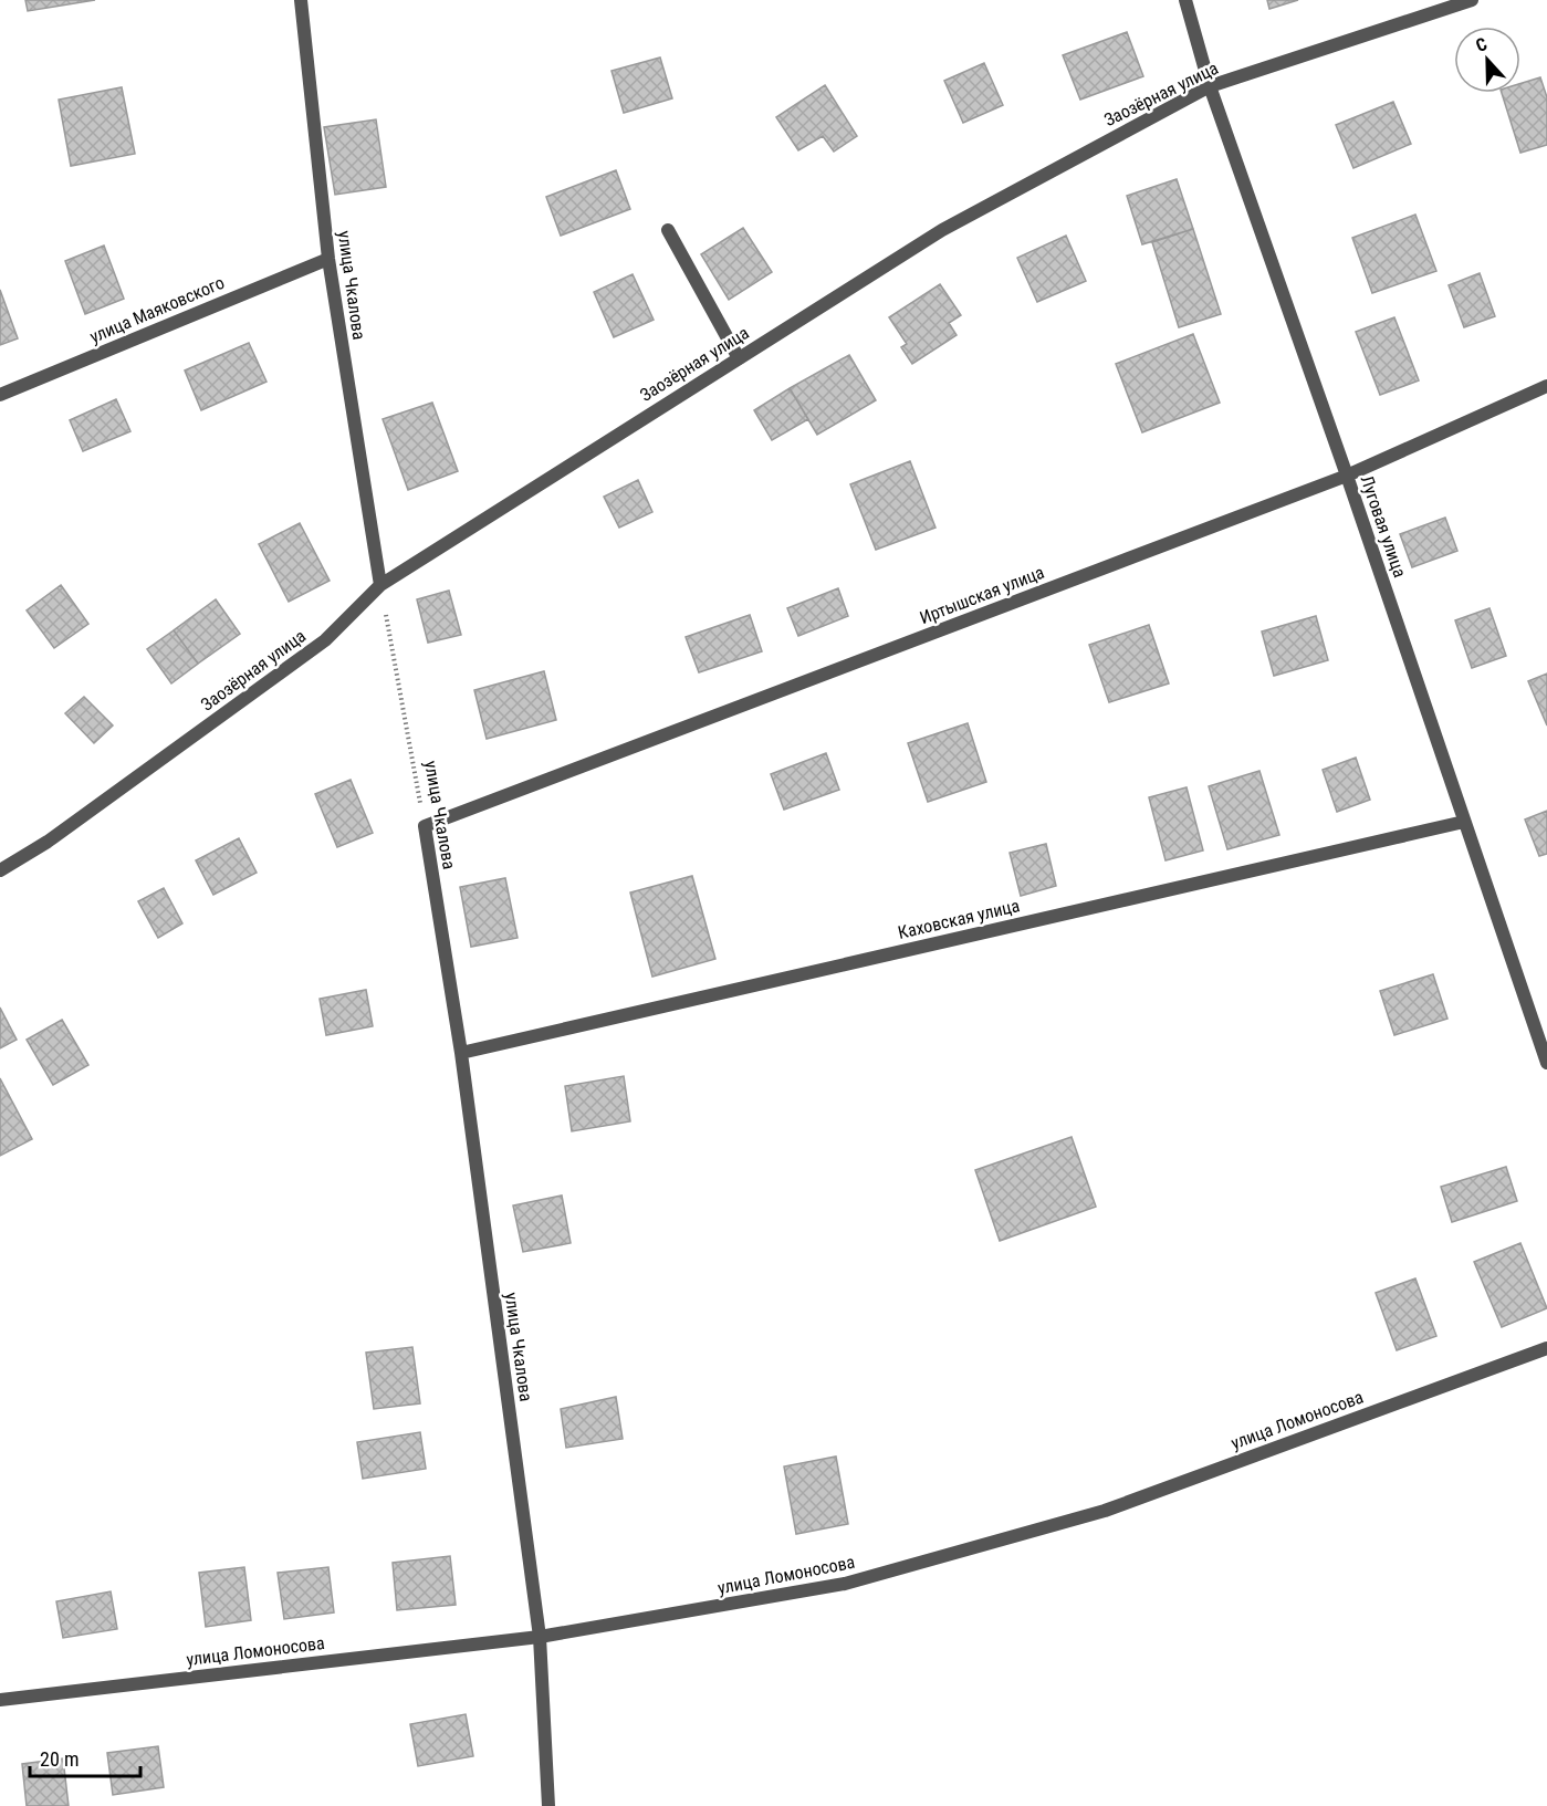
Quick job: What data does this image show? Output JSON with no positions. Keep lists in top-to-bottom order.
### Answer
{
  "streets": {
    "street": [
      "Заозёрная улица",
      "улица Чкалова",
      "улица Маяковского",
      "Луговая улица",
      "Иртышская улица",
      "Каховская улица",
      "улица Ломоносова"
    ]
  },
  "crossings": [
    ["Заозёрная улица", "улица Чкалова"],
    ["Заозёрная улица", "Луговая улица"],
    ["улица Чкалова", "улица Маяковского"],
    ["улица Чкалова", "Иртышская улица"],
    ["улица Чкалова", "Каховская улица"],
    ["улица Чкалова", "улица Ломоносова"],
    ["Луговая улица", "Иртышская улица"],
    ["Луговая улица", "Каховская улица"]
  ],
  "scale_bar": "20 m",
  "north": "top"
}
